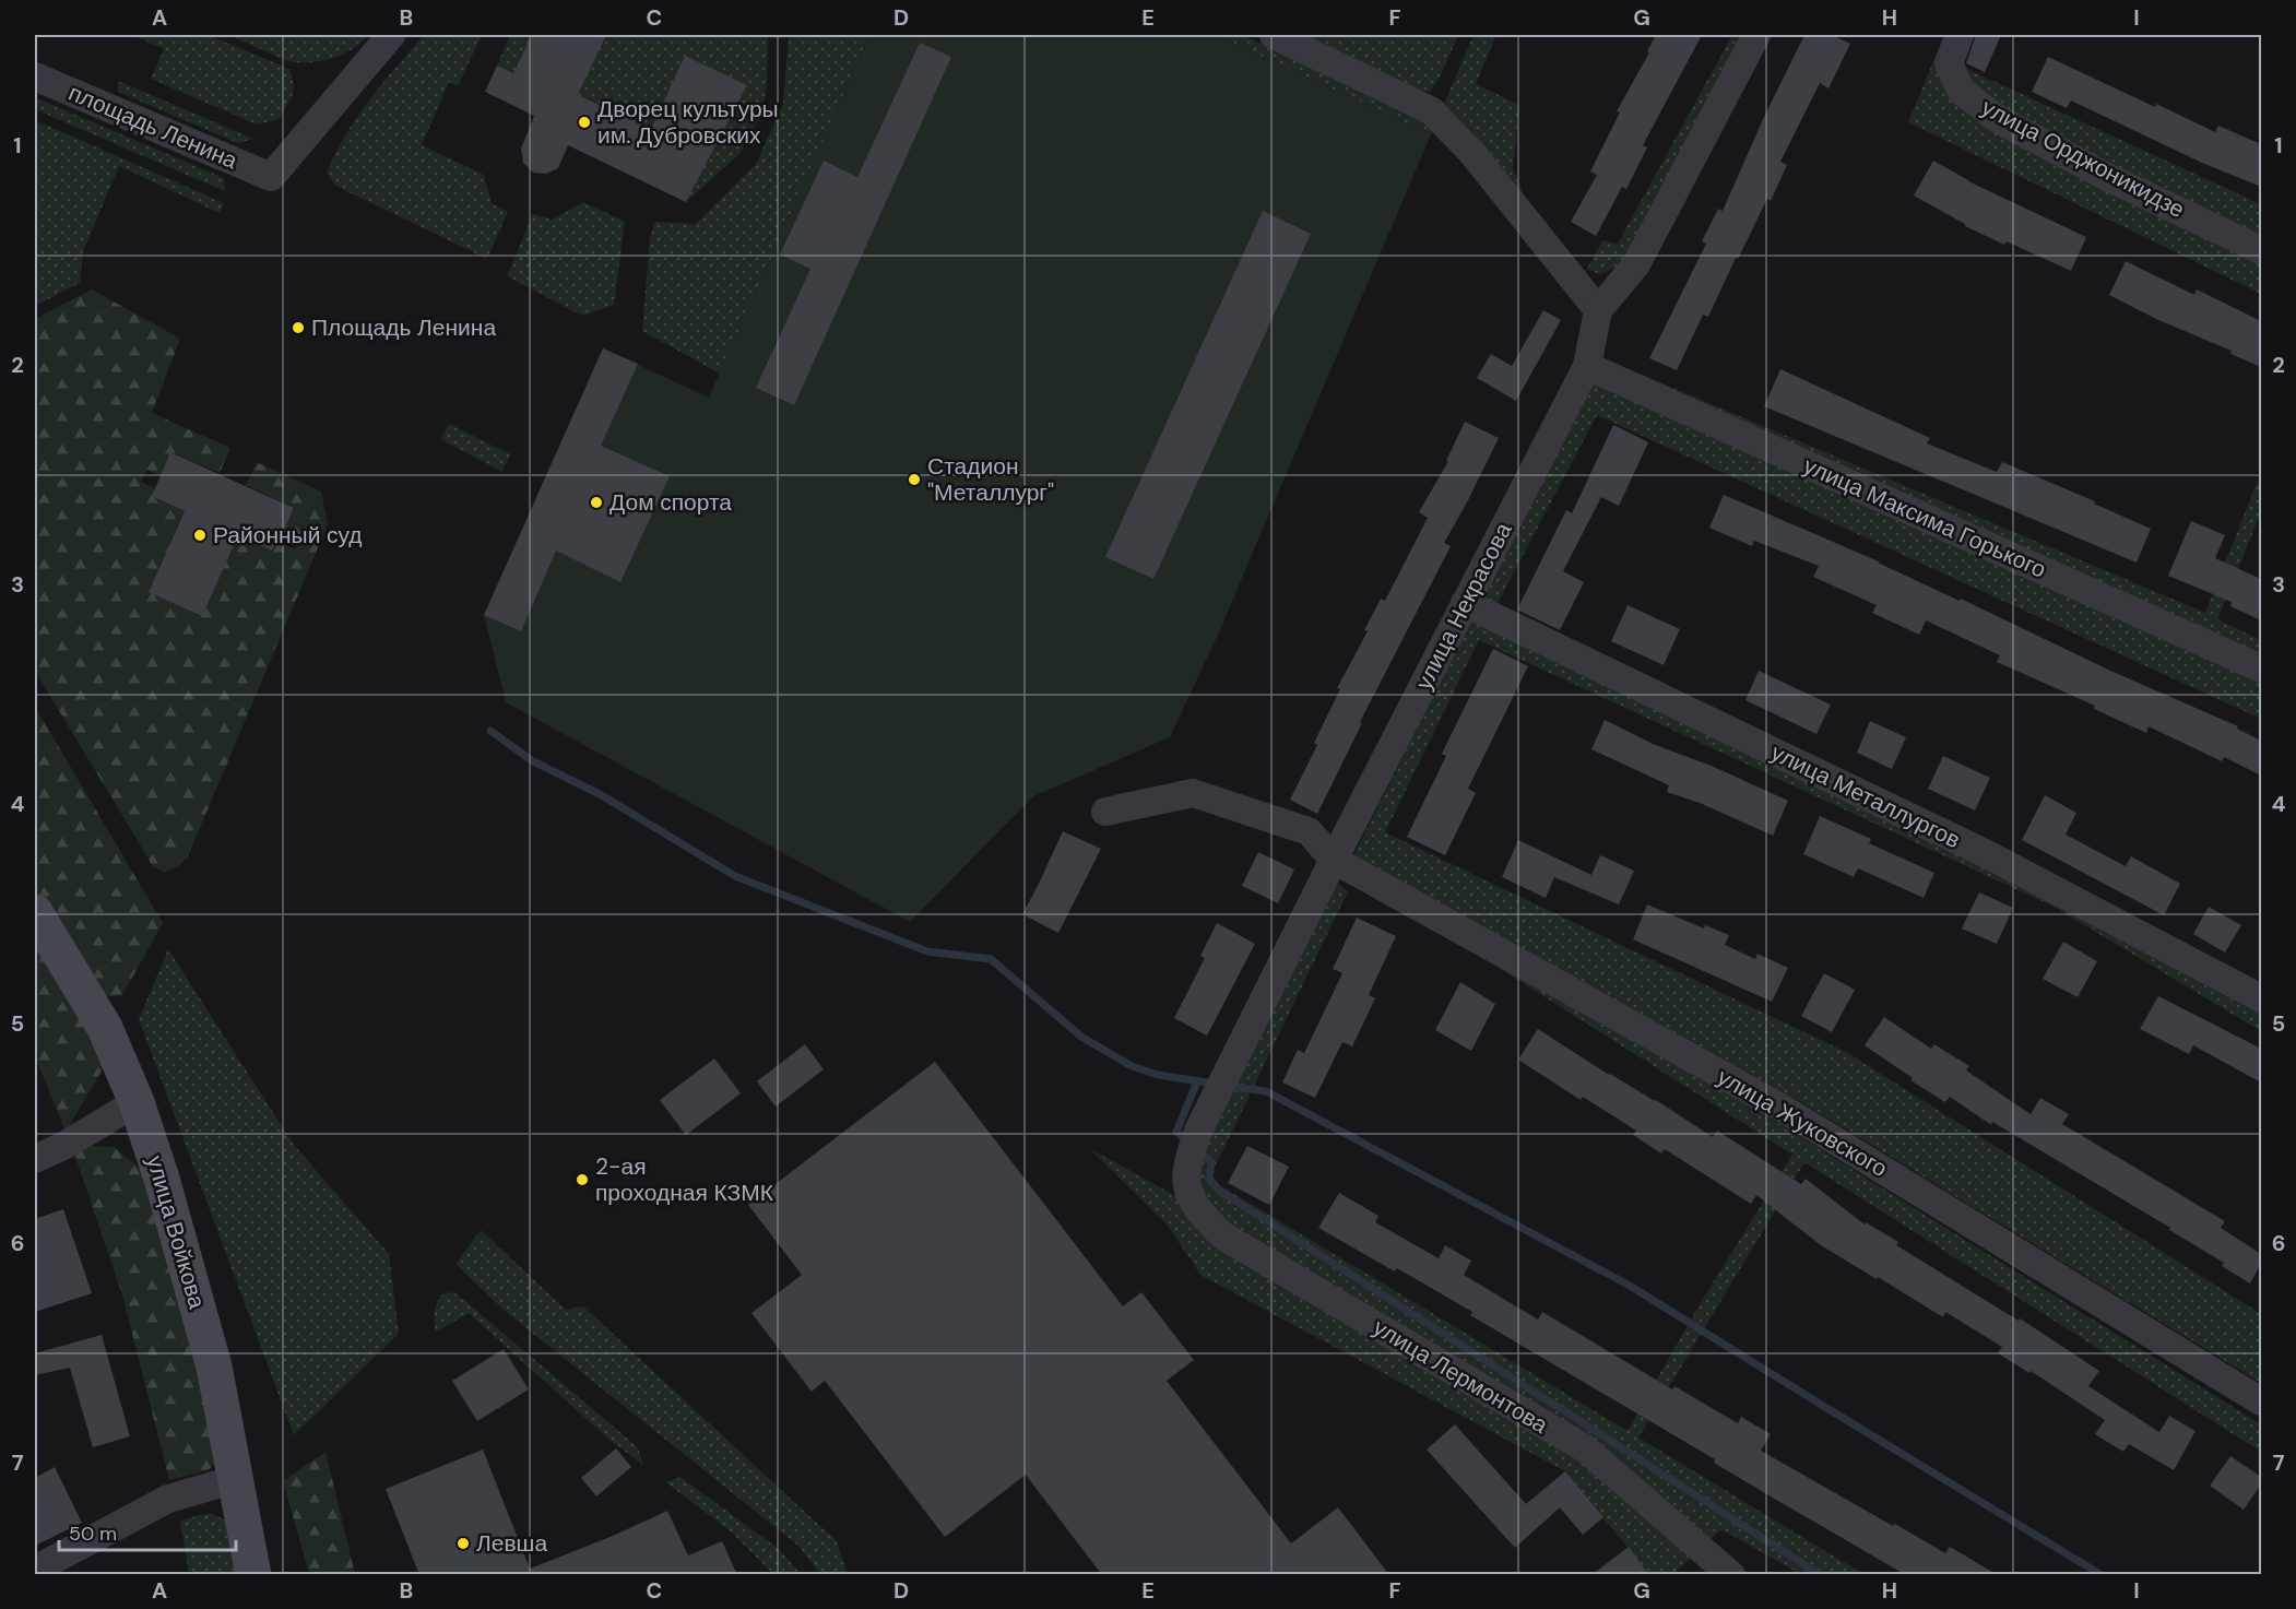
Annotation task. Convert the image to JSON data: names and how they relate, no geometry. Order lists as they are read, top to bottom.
{
  "streets": {
    "street": [
      "площадь Ленина",
      "улица Орджоникидзе",
      "улица Максима Горького",
      "улица Некрасова",
      "улица Металлургов",
      "улица Жуковского",
      "улица Войкова",
      "улица Лермонтова"
    ]
  },
  "crossings": [
    ["улица Максима Горького", "улица Некрасова"],
    ["улица Некрасова", "улица Металлургов"],
    ["улица Некрасова", "улица Жуковского"],
    ["улица Некрасова", "улица Лермонтова"]
  ],
  "places": [
    "Дворец культуры им. Дубровских",
    "Площадь Ленина",
    "Стадион \"Металлург\"",
    "Дом спорта",
    "Районный суд",
    "2-ая проходная КЗМК",
    "Левша"
  ],
  "scale_bar": "50 m",
  "grid": {
    "columns": [
      "A",
      "B",
      "C",
      "D",
      "E",
      "F",
      "G",
      "H",
      "I"
    ],
    "rows": [
      "1",
      "2",
      "3",
      "4",
      "5",
      "6",
      "7"
    ]
  }
}
